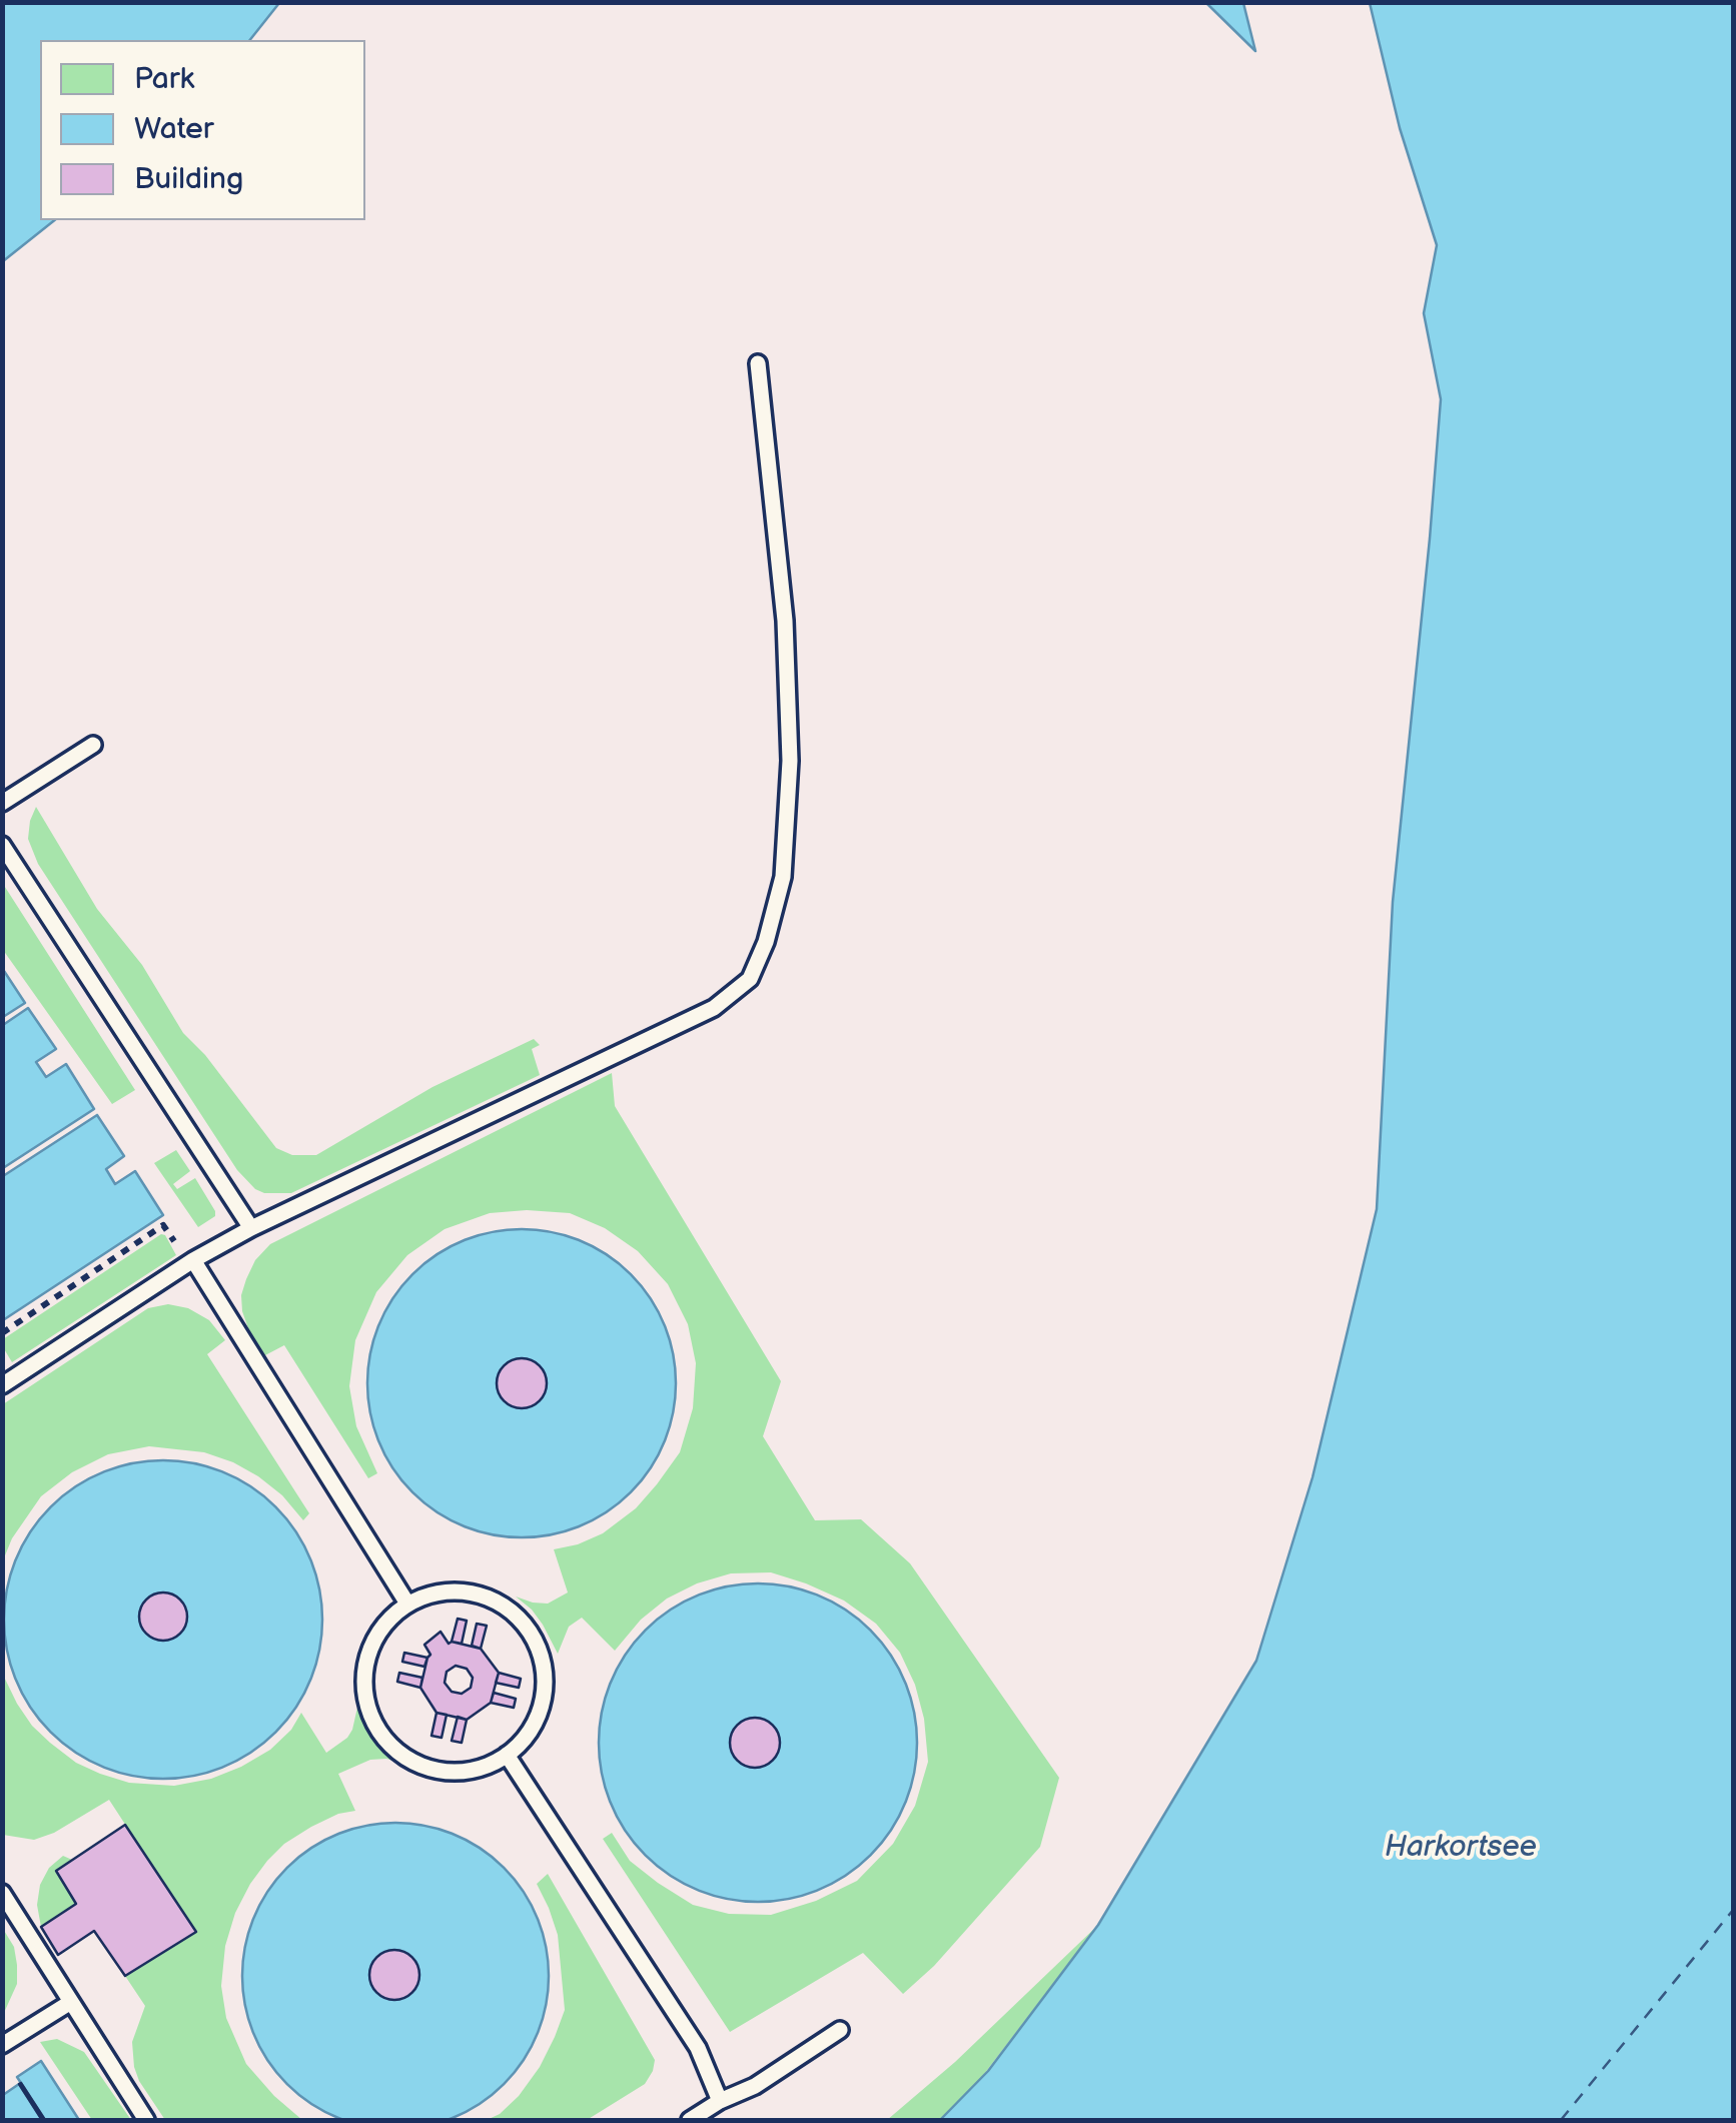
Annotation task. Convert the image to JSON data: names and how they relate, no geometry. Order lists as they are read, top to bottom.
{
  "water": ["Harkortsee"],
  "legend": ["Park", "Water", "Building"]
}
